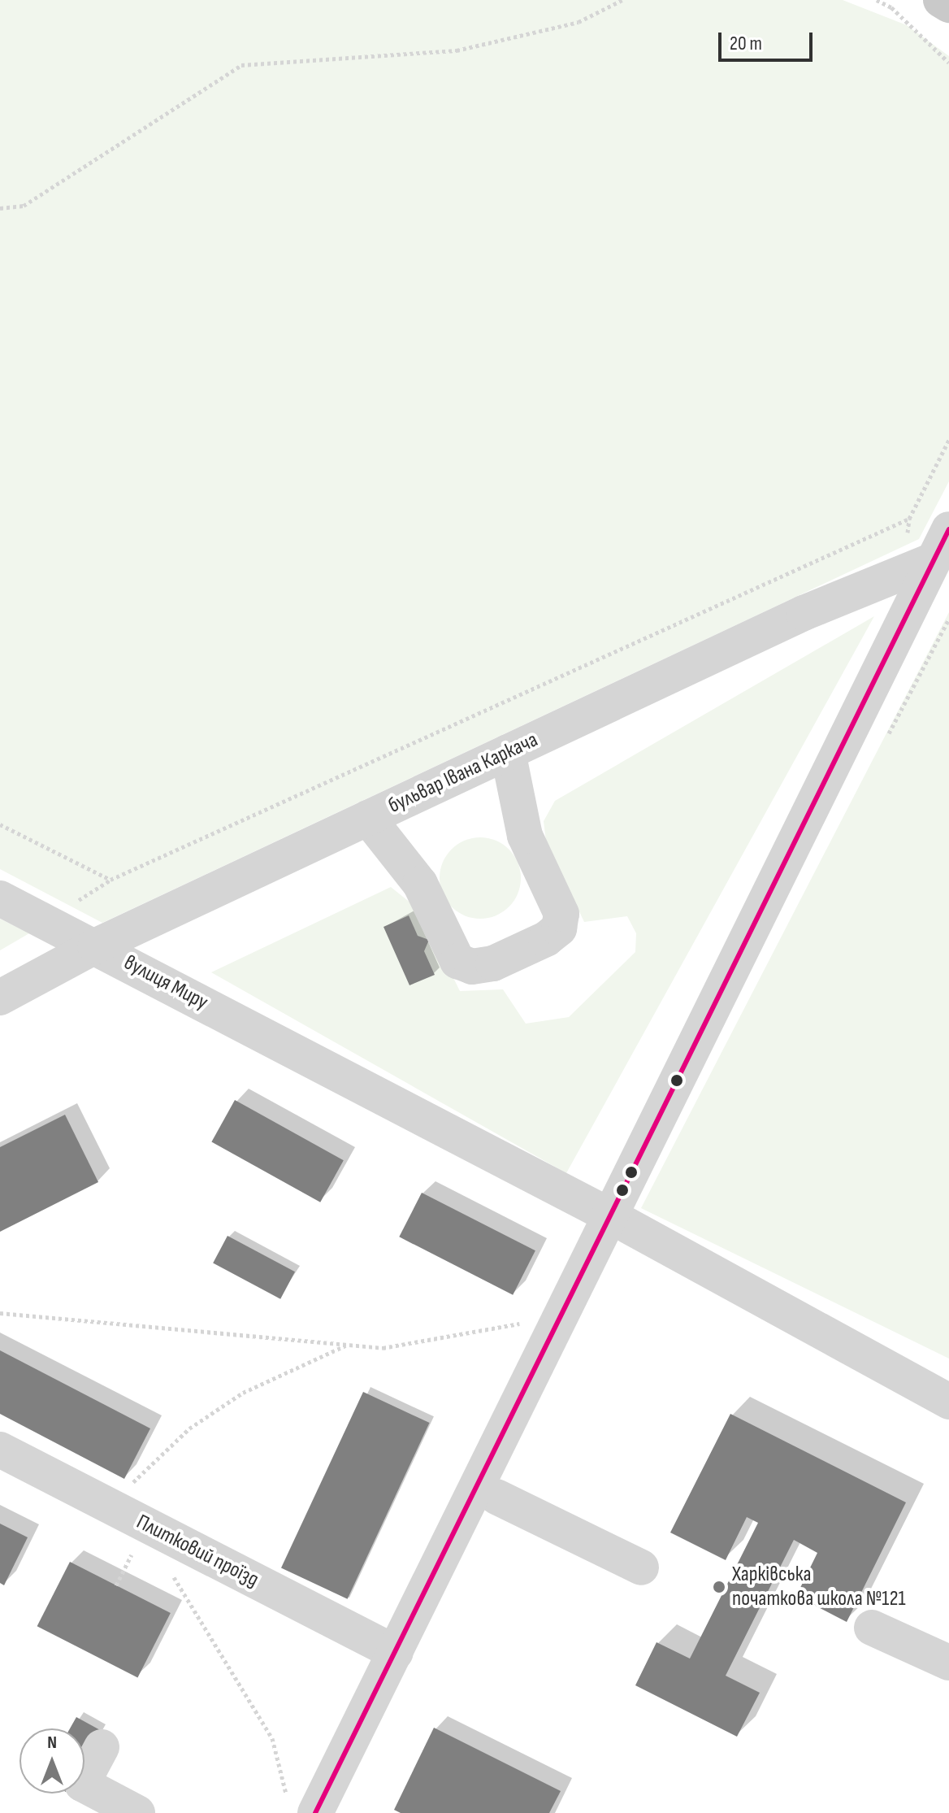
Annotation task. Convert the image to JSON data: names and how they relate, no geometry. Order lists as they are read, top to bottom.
{
  "streets": {
    "street": ["бульвар Івана Каркача", "вулиця Миру", "Плитковий проїзд"]
  },
  "crossings": [
    ["бульвар Івана Каркача", "вулиця Миру"]
  ],
  "places": ["Харківська початкова школа №121"],
  "scale_bar": "20 m",
  "north": "top"
}
